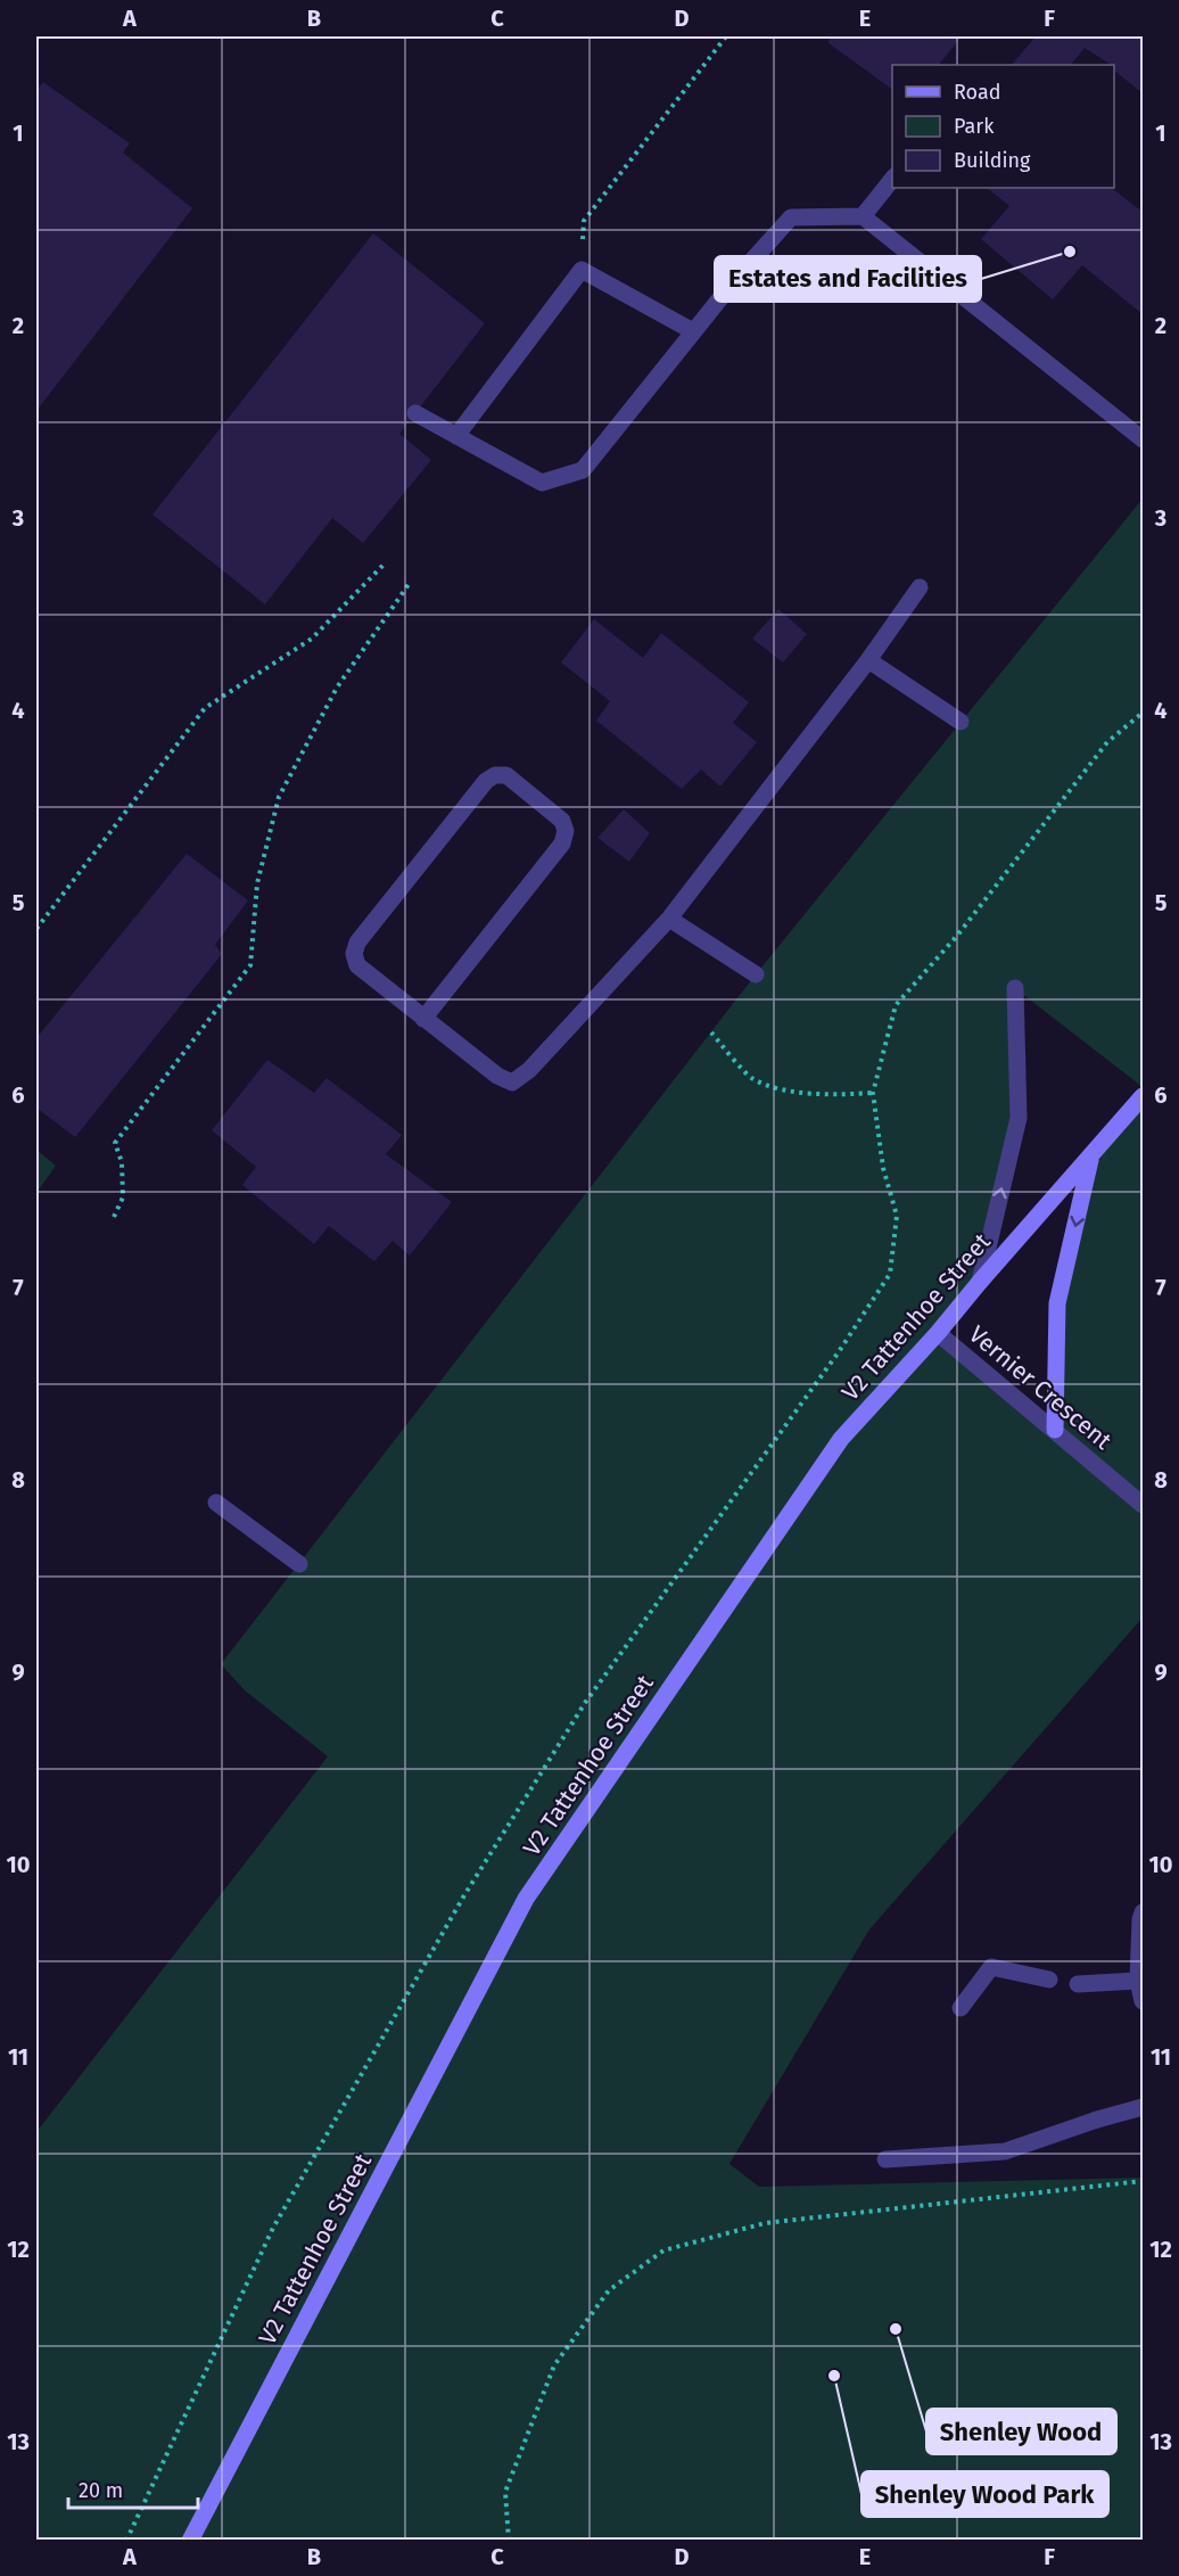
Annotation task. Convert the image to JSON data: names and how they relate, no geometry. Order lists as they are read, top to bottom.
{
  "streets": {
    "street": ["V2 Tattenhoe Street", "Vernier Crescent"]
  },
  "crossings": [
    ["V2 Tattenhoe Street", "Vernier Crescent"]
  ],
  "places": ["Estates and Facilities", "Shenley Wood", "Shenley Wood Park"],
  "legend": ["Road", "Park", "Building"],
  "scale_bar": "20 m",
  "grid": {
    "columns": [
      "A",
      "B",
      "C",
      "D",
      "E",
      "F"
    ],
    "rows": [
      "1",
      "2",
      "3",
      "4",
      "5",
      "6",
      "7",
      "8",
      "9",
      "10",
      "11",
      "12",
      "13"
    ]
  }
}
